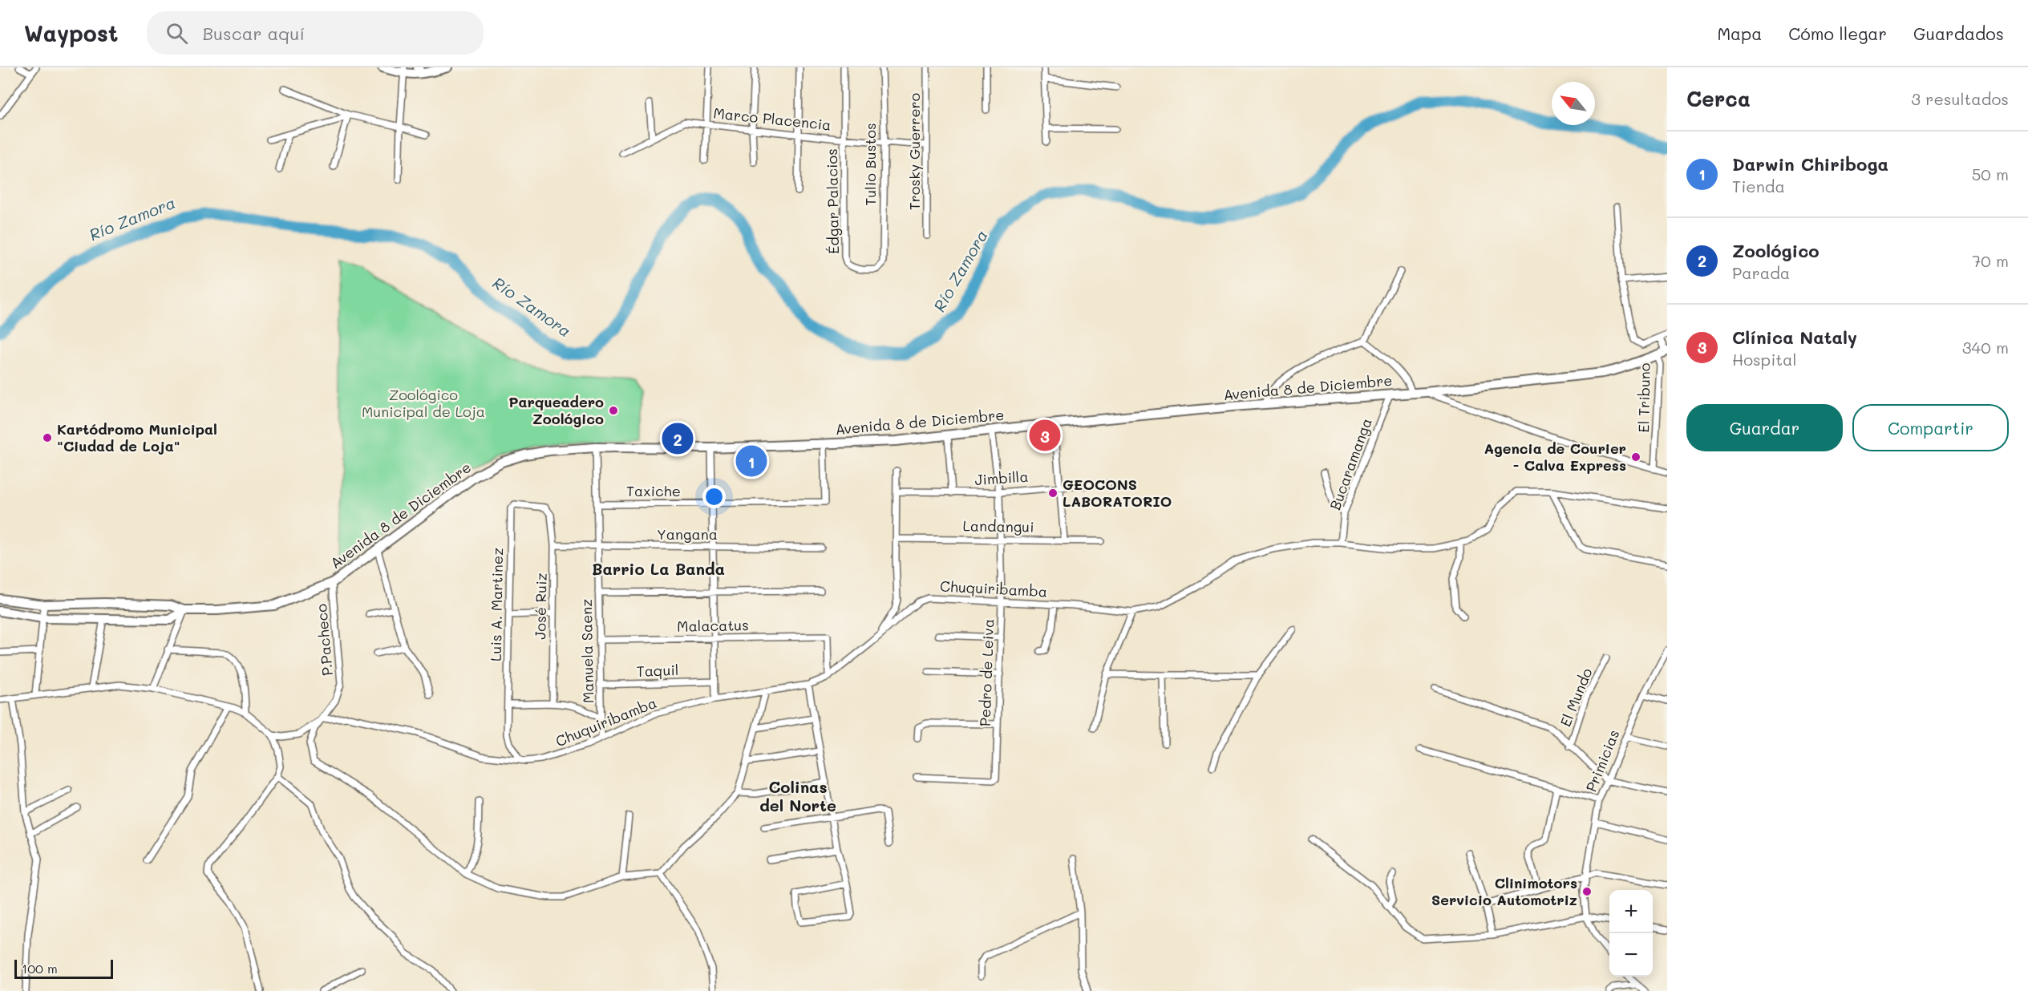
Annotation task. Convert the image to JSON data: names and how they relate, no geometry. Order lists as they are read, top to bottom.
{
  "streets": {
    "main road": ["Avenida 8 de Diciembre"],
    "street": [
      "Marco Placencia",
      "Trosky Guerrero",
      "Tulio Bustos",
      "Édgar Palacios",
      "El Tribuno",
      "Bucaramanga",
      "Jimbilla",
      "Taxiche",
      "Landangui",
      "Yangana",
      "Chuquiribamba",
      "Luis A. Martinez",
      "José Ruiz",
      "Malacatus",
      "P.Pacheco",
      "Manuela Saenz",
      "Taquil",
      "Pedro de Leiva",
      "El Mundo",
      "Primicias"
    ]
  },
  "crossings": [
    ["Marco Placencia", "Trosky Guerrero"],
    ["Marco Placencia", "Tulio Bustos"],
    ["Marco Placencia", "Édgar Palacios"],
    ["Tulio Bustos", "Édgar Palacios"],
    ["Avenida 8 de Diciembre", "El Tribuno"],
    ["Avenida 8 de Diciembre", "Bucaramanga"],
    ["Avenida 8 de Diciembre", "Taxiche"],
    ["Avenida 8 de Diciembre", "P.Pacheco"],
    ["Avenida 8 de Diciembre", "Manuela Saenz"],
    ["Avenida 8 de Diciembre", "Pedro de Leiva"],
    ["Bucaramanga", "Chuquiribamba"],
    ["Jimbilla", "Pedro de Leiva"],
    ["Taxiche", "Manuela Saenz"],
    ["Landangui", "Pedro de Leiva"],
    ["Yangana", "José Ruiz"],
    ["Yangana", "Manuela Saenz"],
    ["Chuquiribamba", "Luis A. Martinez"],
    ["Chuquiribamba", "Malacatus"],
    ["Chuquiribamba", "P.Pacheco"],
    ["Chuquiribamba", "Manuela Saenz"],
    ["Chuquiribamba", "Pedro de Leiva"],
    ["Luis A. Martinez", "José Ruiz"],
    ["Malacatus", "Manuela Saenz"],
    ["Manuela Saenz", "Taquil"]
  ],
  "districts": ["Barrio La Banda", "Colinas del Norte"],
  "water": ["Río Zamora"],
  "parks": ["Zoológico Municipal de Loja"],
  "places": [
    "Parqueadero Zoológico",
    "Kartódromo Municipal \"Ciudad de Loja\"",
    "Agencia de Courier - Calva Express",
    "GEOCONS LABORATORIO",
    "Clinimotors Servicio Automotriz"
  ],
  "scale_bar": "100 m",
  "north": "top left",
  "page": {
    "header": "Waypost",
    "search": "Buscar aquí",
    "nav": ["Mapa", "Cómo llegar", "Guardados"],
    "heading": ["Cerca", "3 resultados"],
    "list": [
      {
        "mark": "1",
        "name": "Darwin Chiriboga",
        "note": "Tienda",
        "value": "50 m"
      },
      {
        "mark": "2",
        "name": "Zoológico",
        "note": "Parada",
        "value": "70 m"
      },
      {
        "mark": "3",
        "name": "Clínica Nataly",
        "note": "Hospital",
        "value": "340 m"
      }
    ],
    "buttons": ["Guardar", "Compartir"],
    "pins": ["3", "2", "1"],
    "map_buttons": ["+", "−"],
    "scale": "100 m"
  }
}
